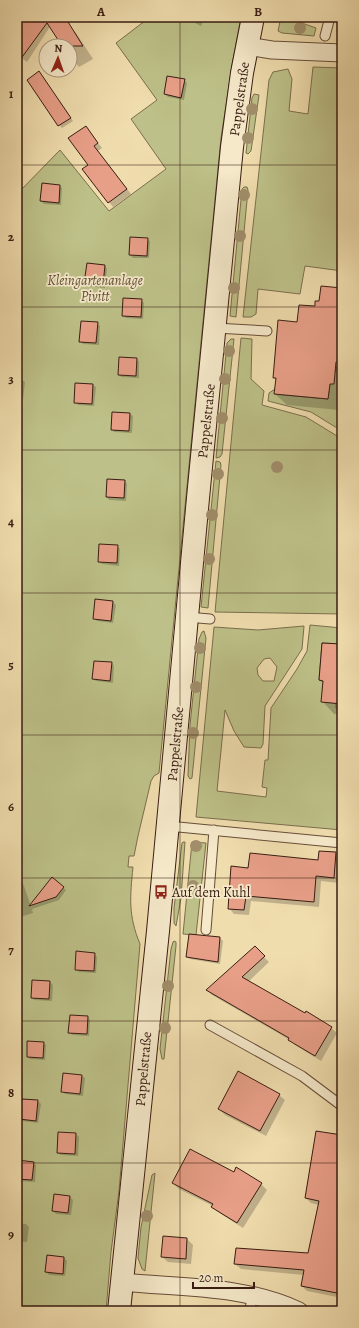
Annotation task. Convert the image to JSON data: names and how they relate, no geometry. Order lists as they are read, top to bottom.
{
  "streets": {
    "street": ["Pappelstraße"]
  },
  "parks": ["Kleingartenanlage Pivitt"],
  "places": {
    "bus stop": ["Auf dem Kuhl"]
  },
  "scale_bar": "20 m",
  "north": "top",
  "grid": {
    "columns": ["A", "B"],
    "rows": [
      "1",
      "2",
      "3",
      "4",
      "5",
      "6",
      "7",
      "8",
      "9"
    ]
  }
}
